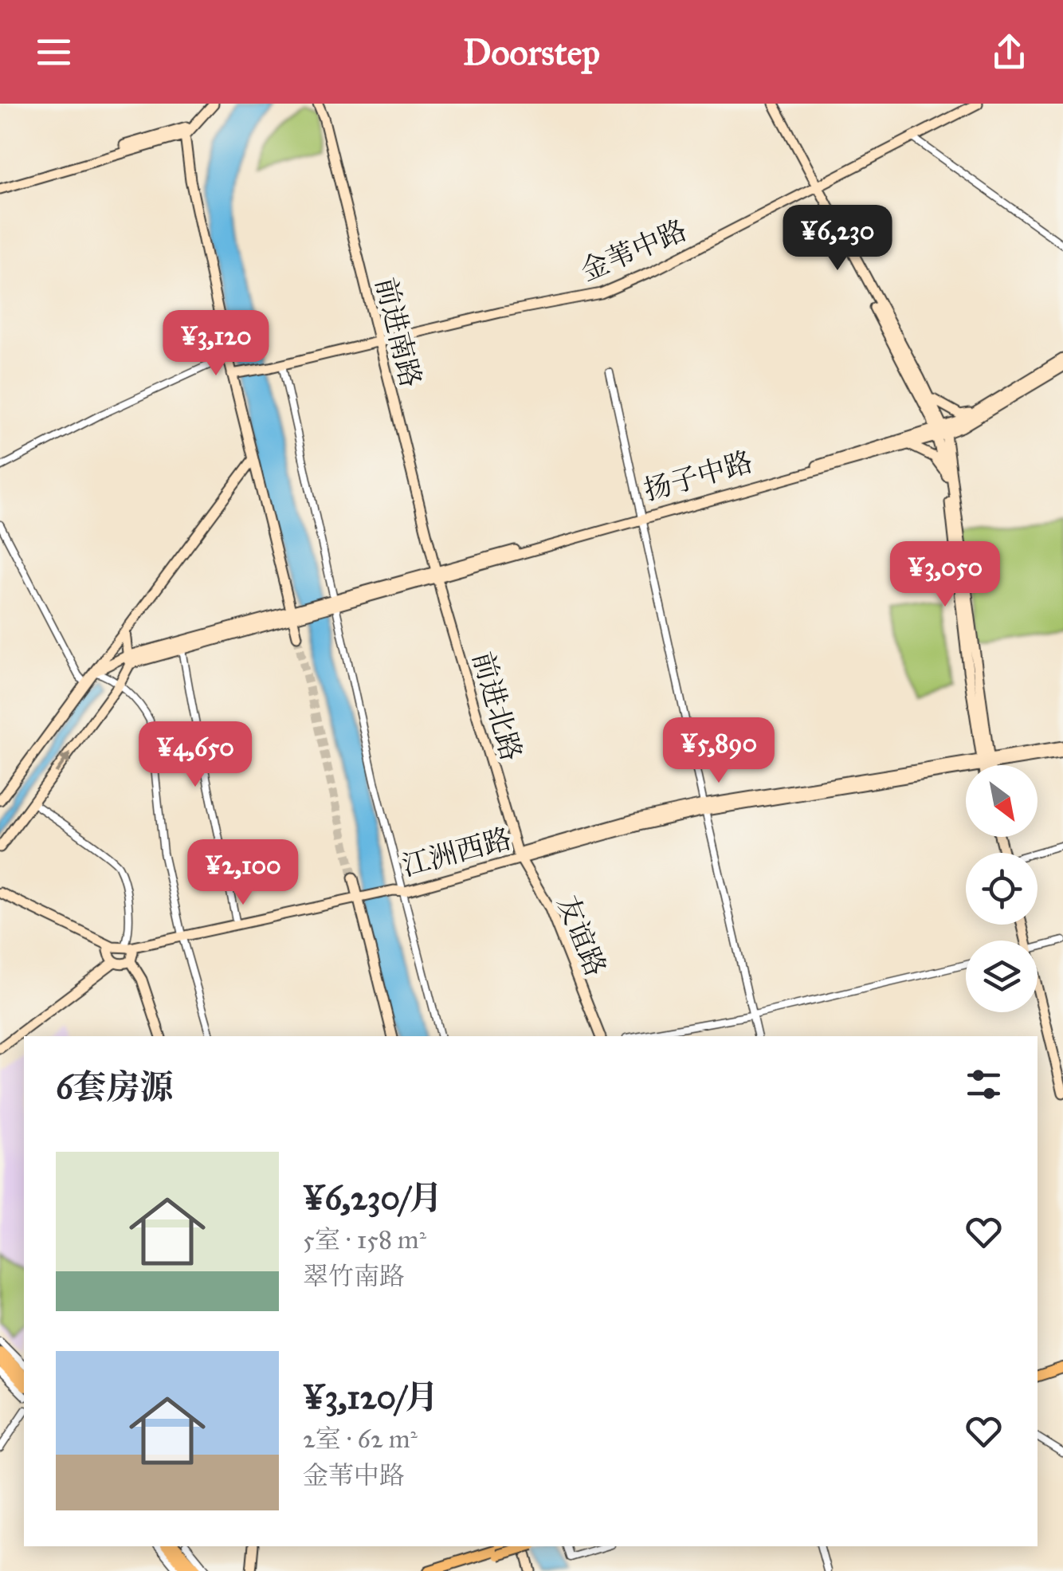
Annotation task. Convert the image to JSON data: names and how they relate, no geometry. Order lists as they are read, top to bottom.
{
  "streets": {
    "main road": [
      "金苇中路",
      "前进南路",
      "扬子中路",
      "前进北路",
      "江洲西路",
      "友谊路"
    ]
  },
  "crossings": [
    ["金苇中路", "前进南路"],
    ["前进南路", "扬子中路"],
    ["前进南路", "前进北路"],
    ["扬子中路", "前进北路"],
    ["前进北路", "江洲西路"],
    ["前进北路", "友谊路"],
    ["江洲西路", "友谊路"]
  ],
  "north": "bottom right",
  "page": {
    "header": "Doorstep",
    "price": [
      "¥6,230",
      "¥3,120",
      "¥3,050",
      "¥5,890",
      "¥4,650",
      "¥2,100"
    ],
    "heading": "6套房源",
    "list": [
      {
        "name": "¥6,230/月",
        "note": "5室 · 158 m² · 翠竹南路"
      },
      {
        "name": "¥3,120/月",
        "note": "2室 · 62 m² · 金苇中路"
      }
    ]
  }
}
